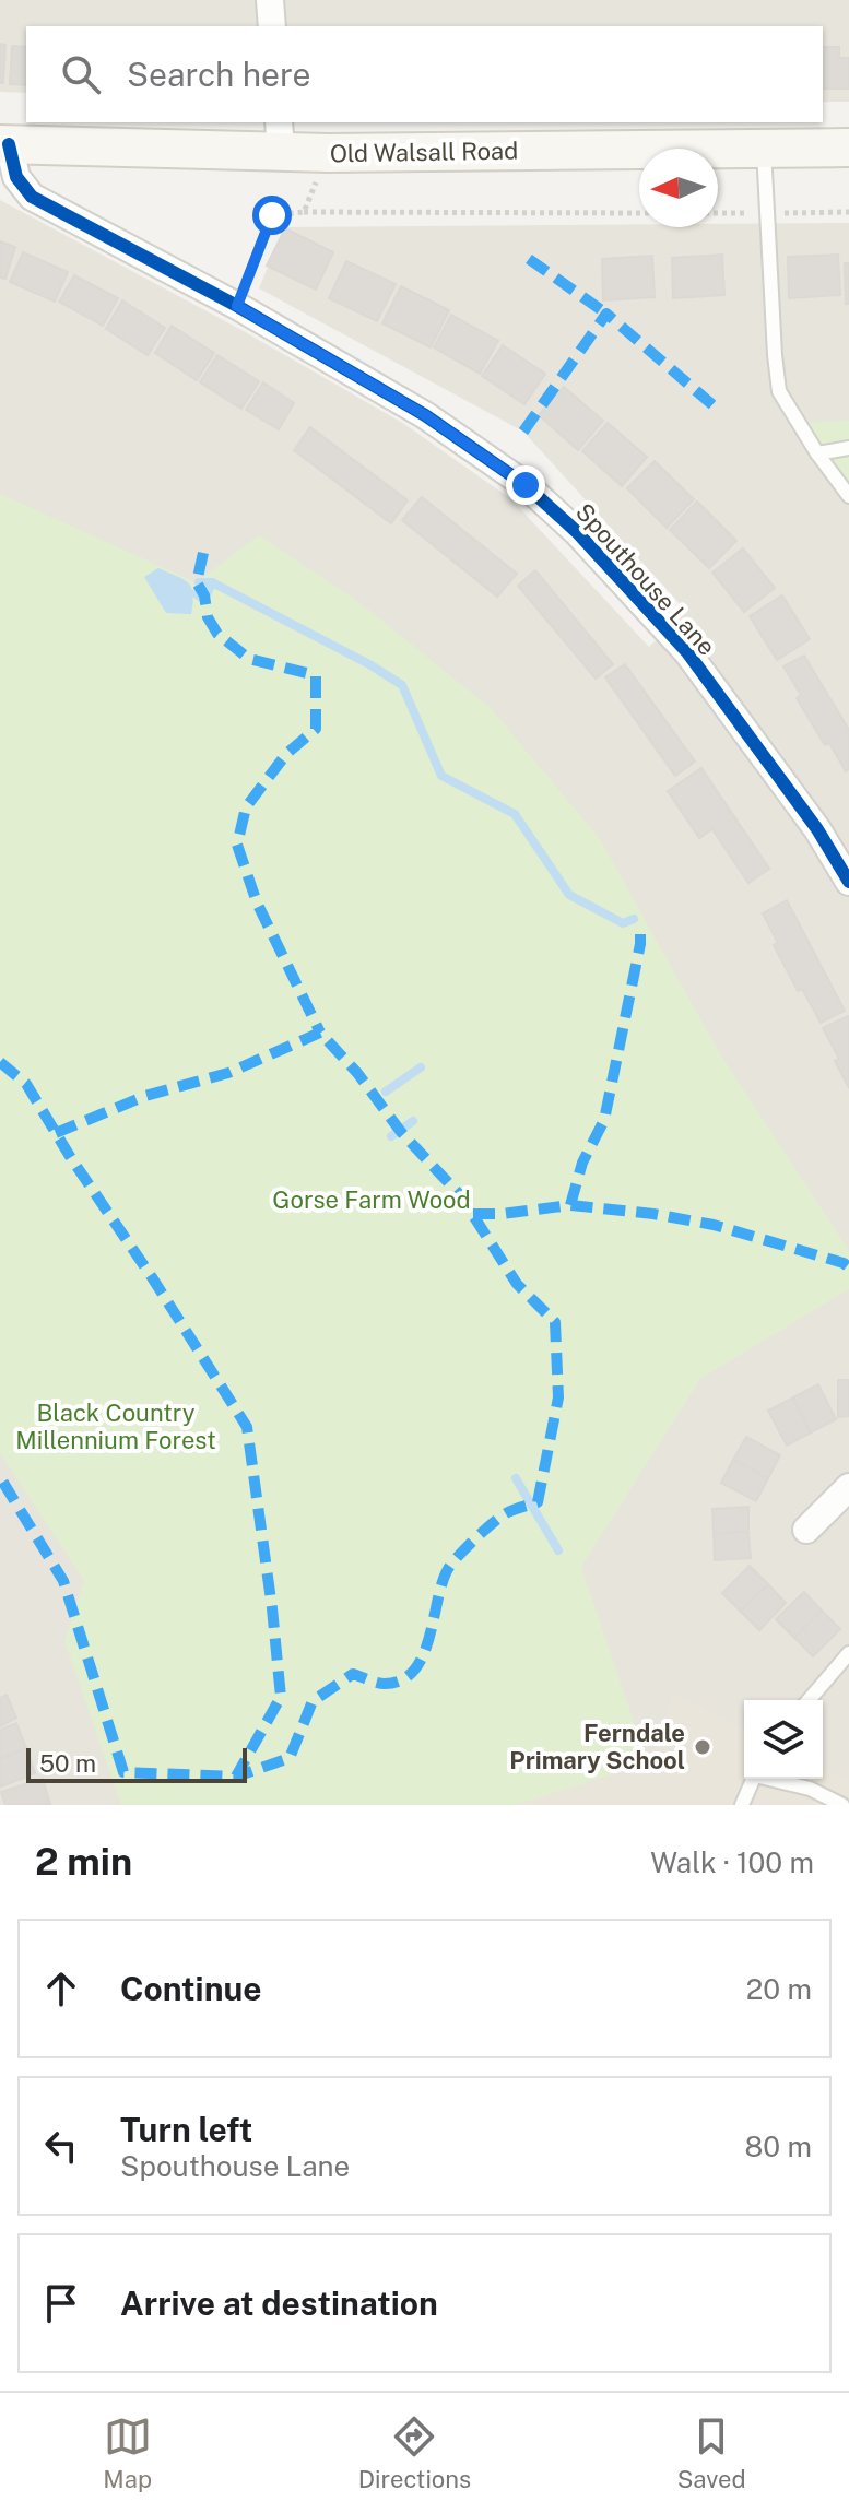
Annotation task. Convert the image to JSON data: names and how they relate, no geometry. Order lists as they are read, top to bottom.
{
  "streets": {
    "main road": ["Old Walsall Road"],
    "street": ["Spouthouse Lane"]
  },
  "crossings": [
    ["Old Walsall Road", "Spouthouse Lane"]
  ],
  "parks": ["Gorse Farm Wood", "Black Country Millennium Forest"],
  "places": ["Ferndale Primary School"],
  "scale_bar": "50 m",
  "north": "left",
  "page": {
    "search": "Search here",
    "scale": "50 m",
    "heading": ["2 min", "Walk · 100 m"],
    "list": [
      ["Continue", "20 m"],
      ["Turn left", "Spouthouse Lane", "80 m"],
      "Arrive at destination"
    ],
    "nav": ["Map", "Directions", "Saved"]
  }
}
